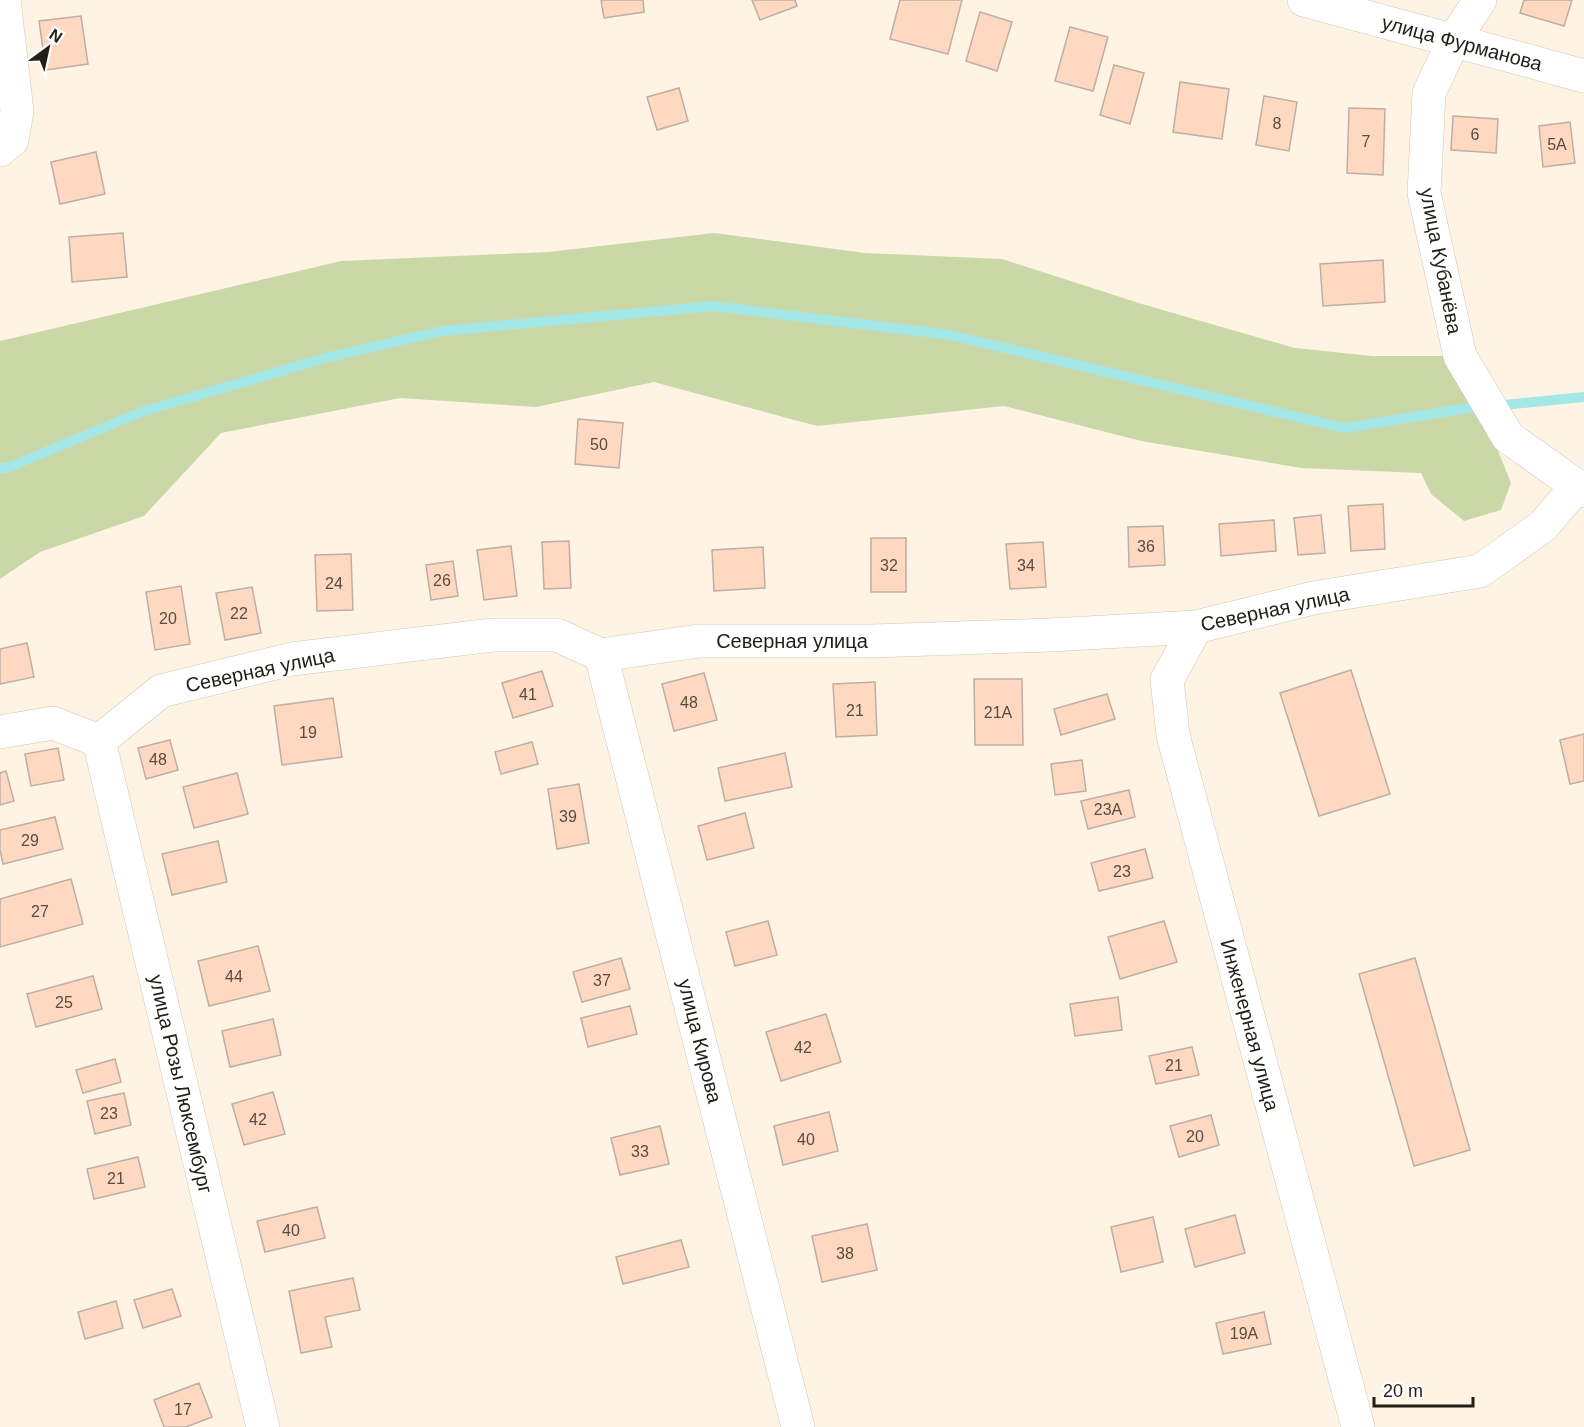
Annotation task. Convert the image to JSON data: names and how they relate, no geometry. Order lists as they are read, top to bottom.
{
  "streets": {
    "street": [
      "улица Фурманова",
      "улица Кубанёва",
      "Северная улица",
      "Инженерная улица",
      "улица Кирова",
      "улица Розы Люксембург"
    ]
  },
  "crossings": [
    ["улица Фурманова", "улица Кубанёва"],
    ["улица Кубанёва", "Северная улица"],
    ["Северная улица", "Инженерная улица"],
    ["Северная улица", "улица Кирова"],
    ["Северная улица", "улица Розы Люксембург"]
  ],
  "house_numbers": [
    "8",
    "6",
    "7",
    "5А",
    "50",
    "36",
    "32",
    "34",
    "26",
    "24",
    "22",
    "20",
    "41",
    "48",
    "21",
    "21А",
    "19",
    "48",
    "23А",
    "39",
    "29",
    "23",
    "27",
    "44",
    "37",
    "25",
    "42",
    "21",
    "23",
    "42",
    "20",
    "40",
    "33",
    "21",
    "40",
    "38",
    "19А",
    "17"
  ],
  "scale_bar": "20 m",
  "north": "top right"
}
